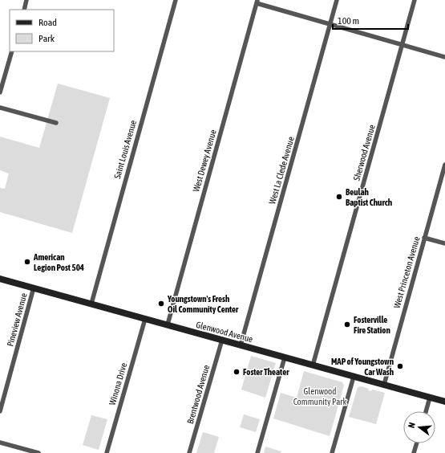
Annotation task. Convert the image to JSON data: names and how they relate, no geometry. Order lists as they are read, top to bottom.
{
  "streets": {
    "main road": ["Glenwood Avenue"],
    "street": [
      "Saint Louis Avenue",
      "Sherwood Avenue",
      "West Dewey Avenue",
      "West La Clede Avenue",
      "West Princeton Avenue",
      "Pineview Avenue",
      "Winona Drive",
      "Brentwood Avenue"
    ]
  },
  "crossings": [
    ["Saint Louis Avenue", "Glenwood Avenue"],
    ["Sherwood Avenue", "Glenwood Avenue"],
    ["West Dewey Avenue", "Glenwood Avenue"],
    ["West La Clede Avenue", "Glenwood Avenue"],
    ["West Princeton Avenue", "Glenwood Avenue"],
    ["Pineview Avenue", "Glenwood Avenue"],
    ["Glenwood Avenue", "Winona Drive"],
    ["Glenwood Avenue", "Brentwood Avenue"]
  ],
  "parks": ["Glenwood Community Park"],
  "places": [
    "Beulah Baptist Church",
    "American Legion Post 504",
    "Youngstown's Fresh Oil Community Center",
    "Fosterville Fire Station",
    "MAP of Youngstown Car Wash",
    "Foster Theater"
  ],
  "legend": ["Road", "Park"],
  "scale_bar": "100 m",
  "north": "left"
}
